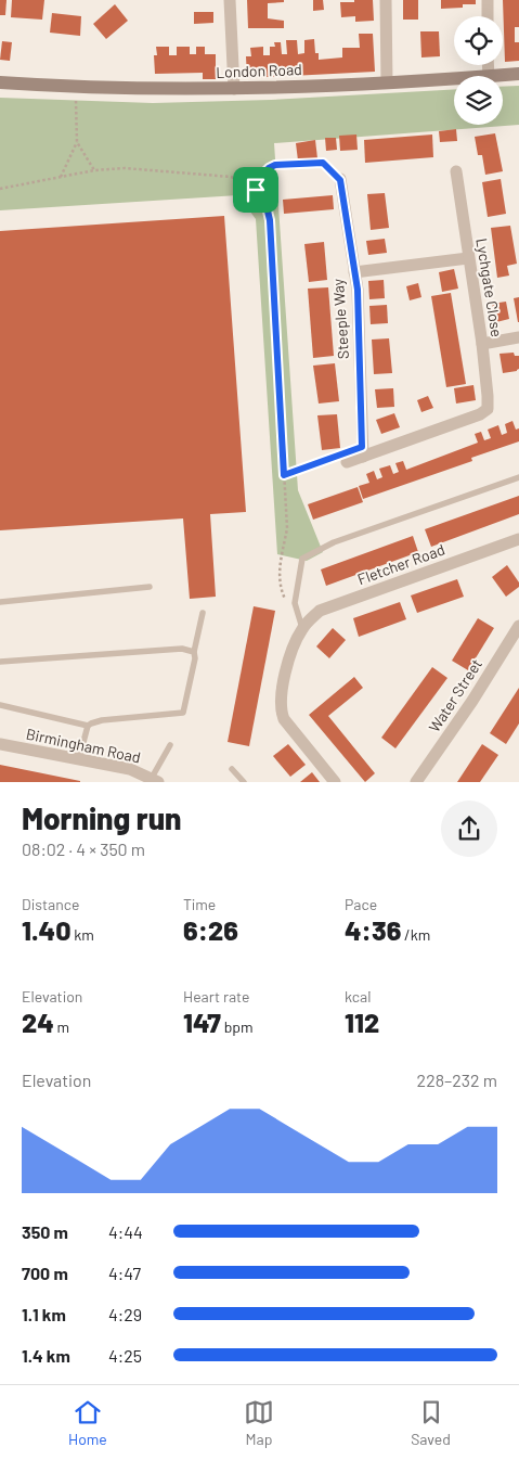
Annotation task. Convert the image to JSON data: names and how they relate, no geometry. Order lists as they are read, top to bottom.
{
  "streets": {
    "main road": ["London Road"],
    "street": [
      "Lychgate Close",
      "Steeple Way",
      "Fletcher Road",
      "Water Street",
      "Birmingham Road"
    ]
  },
  "crossings": [
    ["Lychgate Close", "Steeple Way"]
  ],
  "page": {
    "heading": ["Morning run", "08:02 · 4 × 350 m"],
    "stats": [
      ["Distance", "1.40 km"],
      ["Time", "6:26"],
      ["Pace", "4:36 /km"],
      ["Elevation", "24 m"],
      ["Heart rate", "147 bpm"],
      ["kcal", "112"]
    ],
    "chart": ["Elevation", "228–232 m"],
    "list": [
      {
        "name": "350 m",
        "note": "4:44"
      },
      {
        "name": "700 m",
        "note": "4:47"
      },
      {
        "name": "1.1 km",
        "note": "4:29"
      },
      {
        "name": "1.4 km",
        "note": "4:25"
      }
    ],
    "tabs": ["Home", "Map", "Saved"]
  }
}
